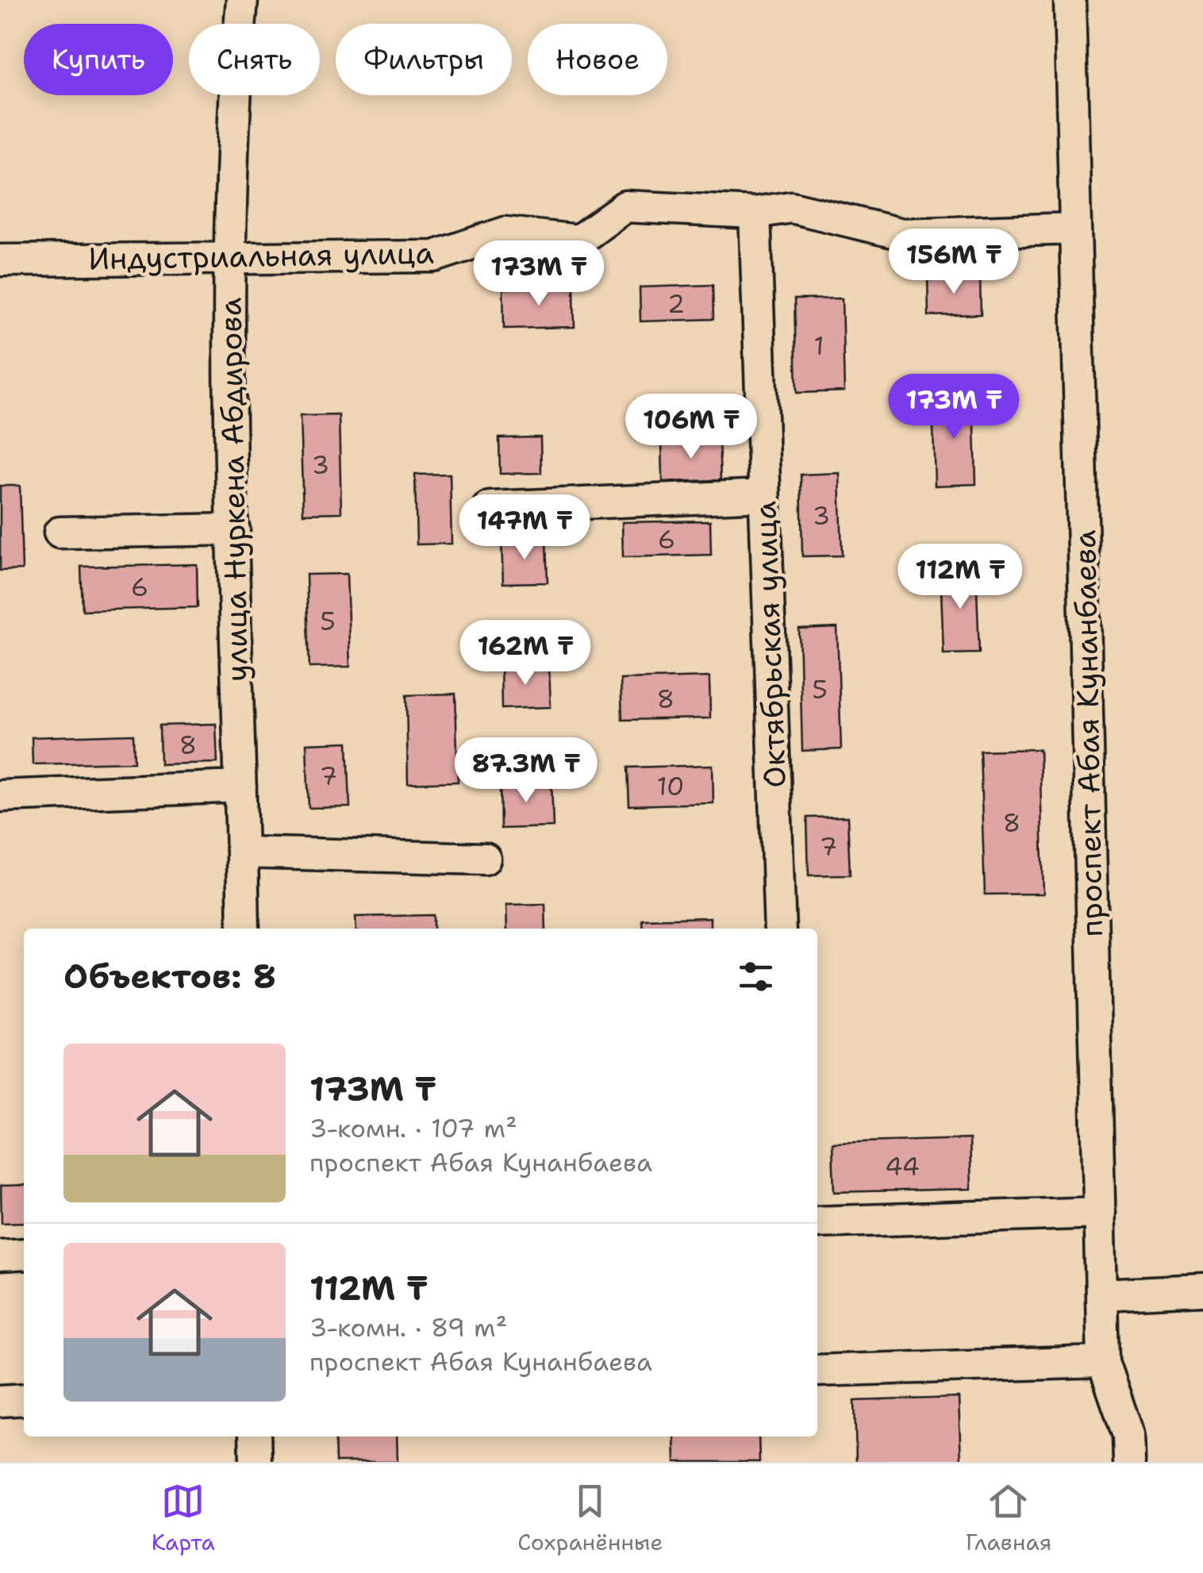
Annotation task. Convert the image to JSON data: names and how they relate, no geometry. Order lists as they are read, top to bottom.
{
  "streets": {
    "street": [
      "Индустриальная улица",
      "улица Нуркена Абдирова",
      "Октябрьская улица",
      "проспект Абая Кунанбаева"
    ]
  },
  "crossings": [
    ["Индустриальная улица", "улица Нуркена Абдирова"],
    ["Индустриальная улица", "Октябрьская улица"],
    ["Индустриальная улица", "проспект Абая Кунанбаева"]
  ],
  "house_numbers": [
    "2",
    "1",
    "3",
    "3",
    "6",
    "6",
    "5",
    "5",
    "8",
    "8",
    "7",
    "10",
    "8",
    "7",
    "44"
  ],
  "page": {
    "chip": [
      "Купить",
      "Снять",
      "Фильтры",
      "Новое"
    ],
    "price": [
      "156M ₸",
      "173M ₸",
      "173M ₸",
      "106M ₸",
      "147M ₸",
      "112M ₸",
      "162M ₸",
      "87.3M ₸"
    ],
    "heading": "Объектов: 8",
    "list": [
      {
        "name": "173M ₸",
        "note": "3-комн. · 107 m² · проспект Абая Кунанбаева"
      },
      {
        "name": "112M ₸",
        "note": "3-комн. · 89 m² · проспект Абая Кунанбаева"
      }
    ],
    "tabs": ["Карта", "Сохранённые", "Главная"]
  }
}
